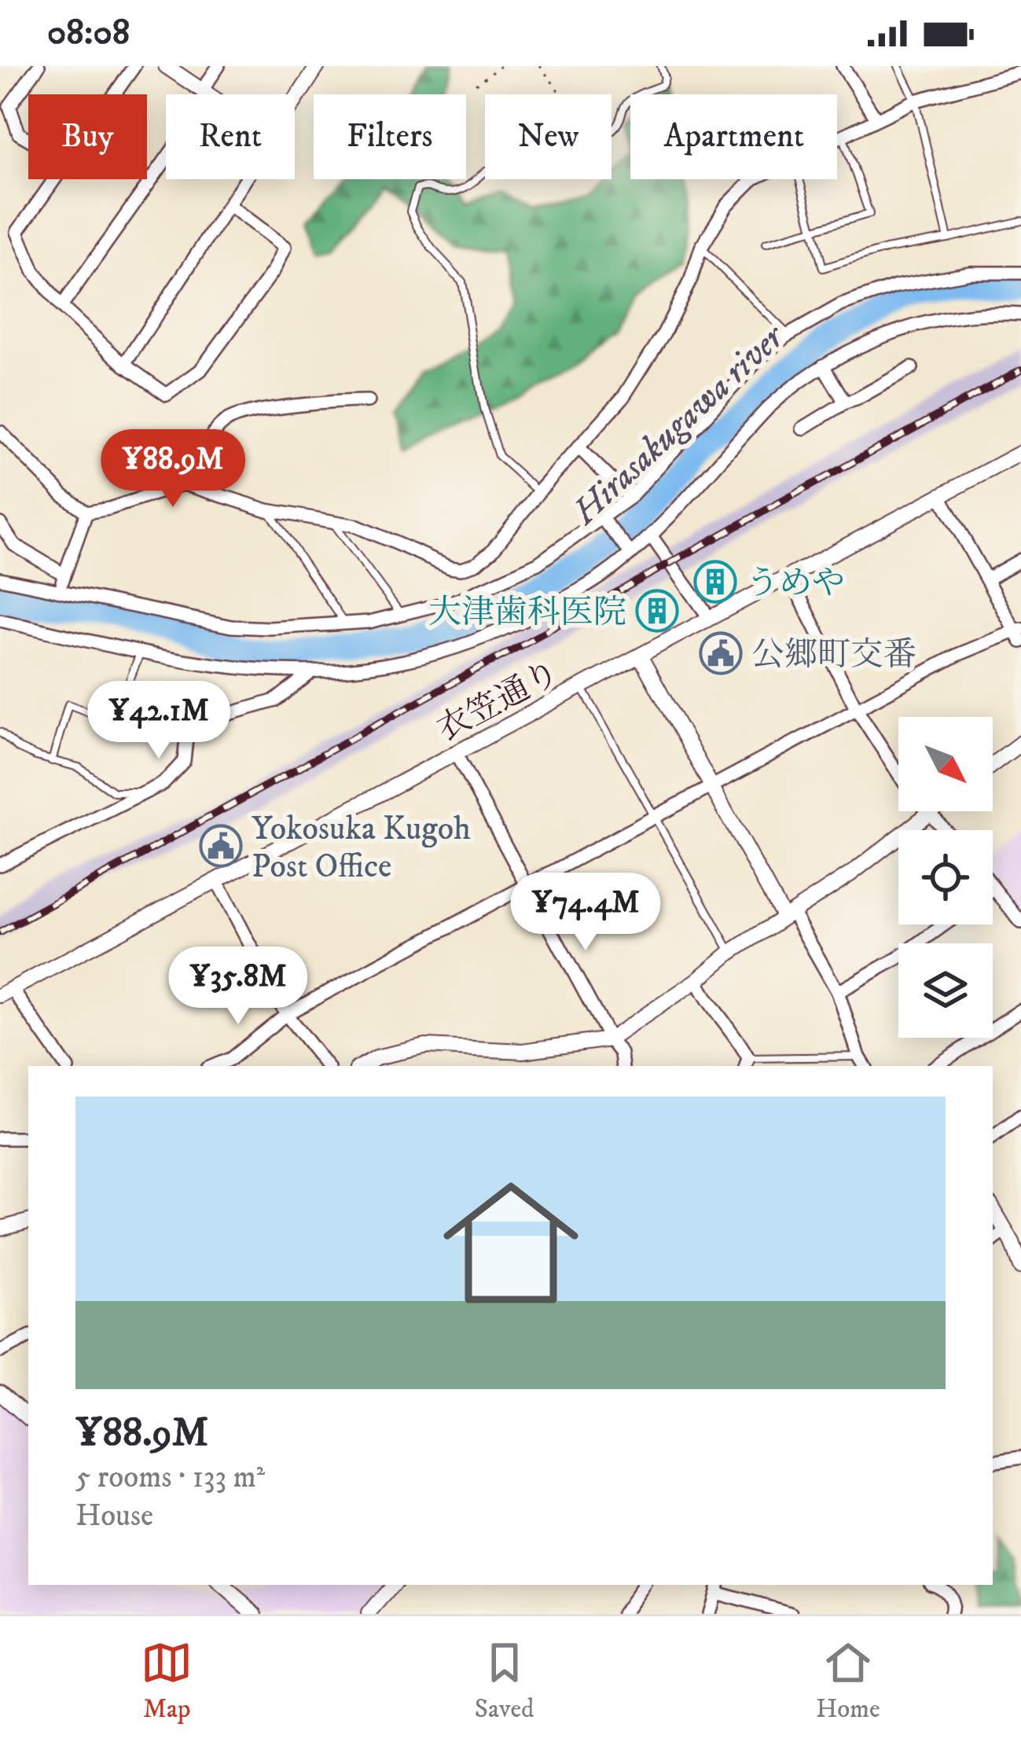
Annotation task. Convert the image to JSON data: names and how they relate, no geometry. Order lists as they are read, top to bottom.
{
  "streets": {
    "street": ["衣笠通り"]
  },
  "water": ["Hirasakugawa river"],
  "places": {
    "building": ["うめや", "大津歯科医院"],
    "public building": ["公郷町交番", "Yokosuka Kugoh Post Office"]
  },
  "north": "bottom right",
  "page": {
    "status": "08:08",
    "chip": [
      "Buy",
      "Rent",
      "Filters",
      "New",
      "Apartment"
    ],
    "price": [
      "¥88.9M",
      "¥42.1M",
      "¥74.4M",
      "¥35.8M"
    ],
    "list": [
      {
        "name": "¥88.9M",
        "note": "5 rooms · 133 m² · House"
      }
    ],
    "tabs": ["Map", "Saved", "Home"]
  }
}
